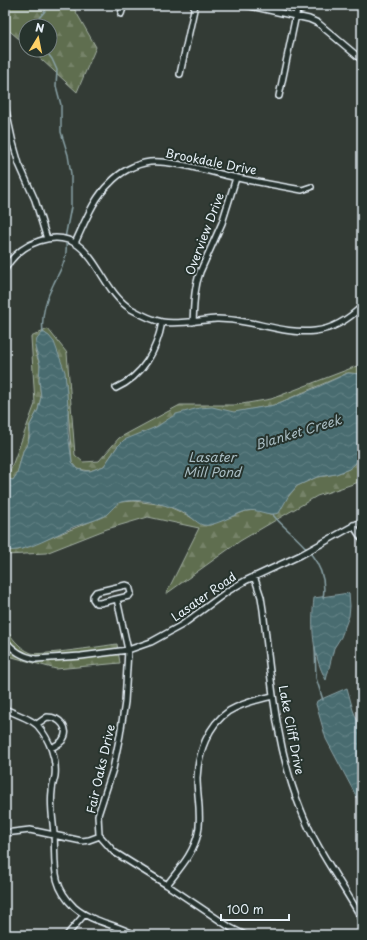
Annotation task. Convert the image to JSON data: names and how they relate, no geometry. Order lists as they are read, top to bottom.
{
  "streets": {
    "street": [
      "Brookdale Drive",
      "Overview Drive",
      "Lasater Road",
      "Lake Cliff Drive",
      "Fair Oaks Drive"
    ]
  },
  "crossings": [
    ["Brookdale Drive", "Overview Drive"],
    ["Lasater Road", "Lake Cliff Drive"],
    ["Lasater Road", "Fair Oaks Drive"]
  ],
  "water": ["Blanket Creek", "Lasater Mill Pond"],
  "scale_bar": "100 m",
  "north": "top"
}
